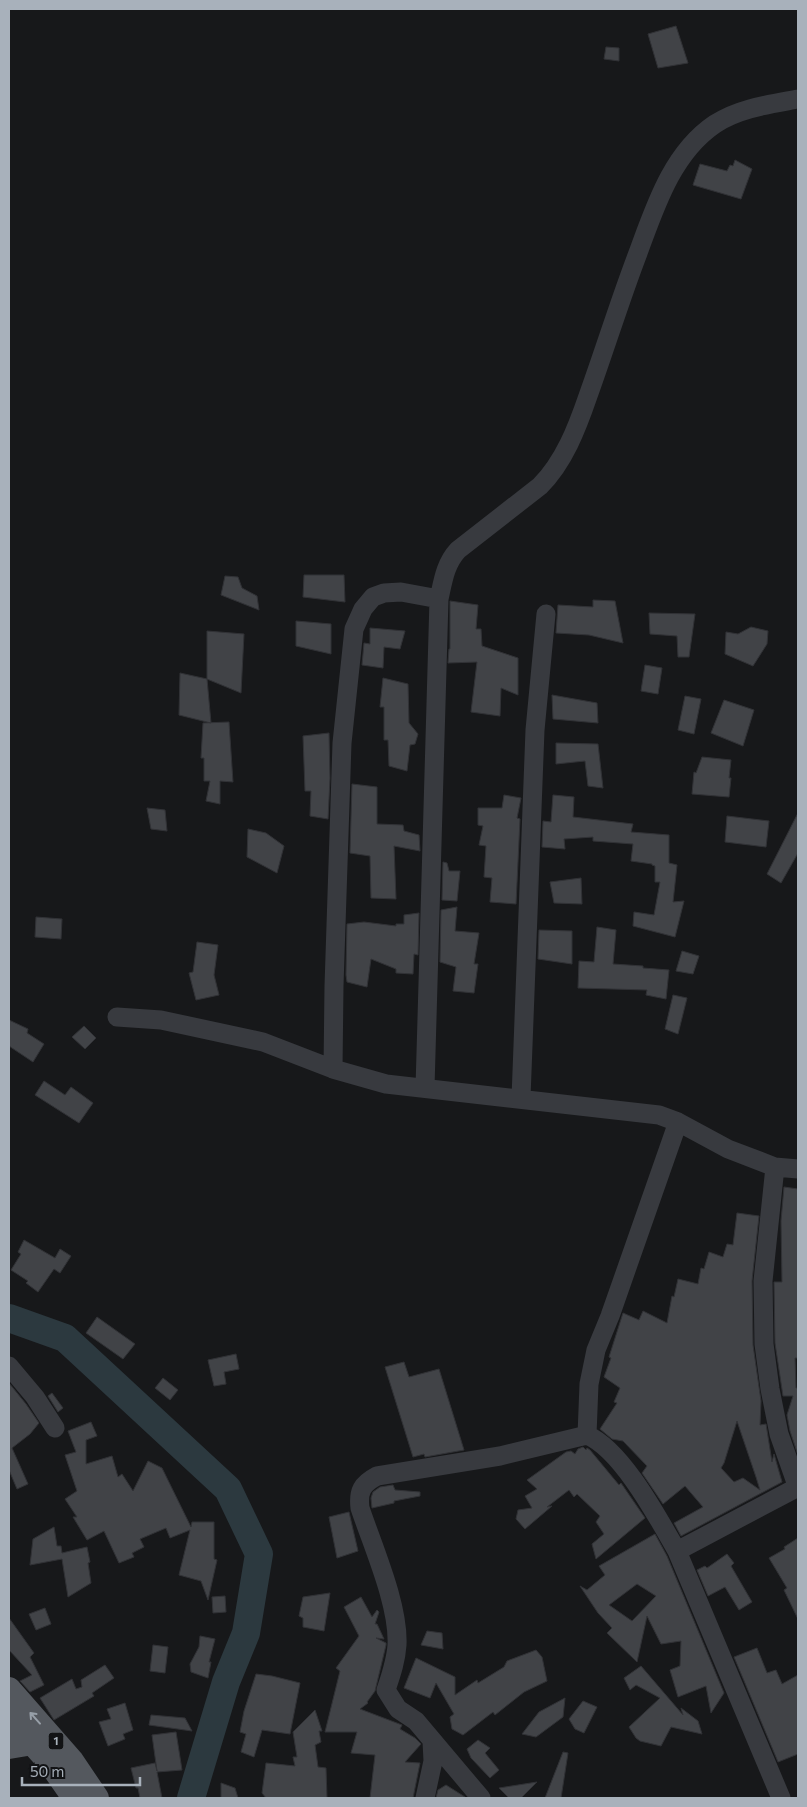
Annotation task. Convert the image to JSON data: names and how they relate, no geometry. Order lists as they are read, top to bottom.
{
  "streets": {
    "main road": ["1"]
  },
  "scale_bar": "50 m"
}
